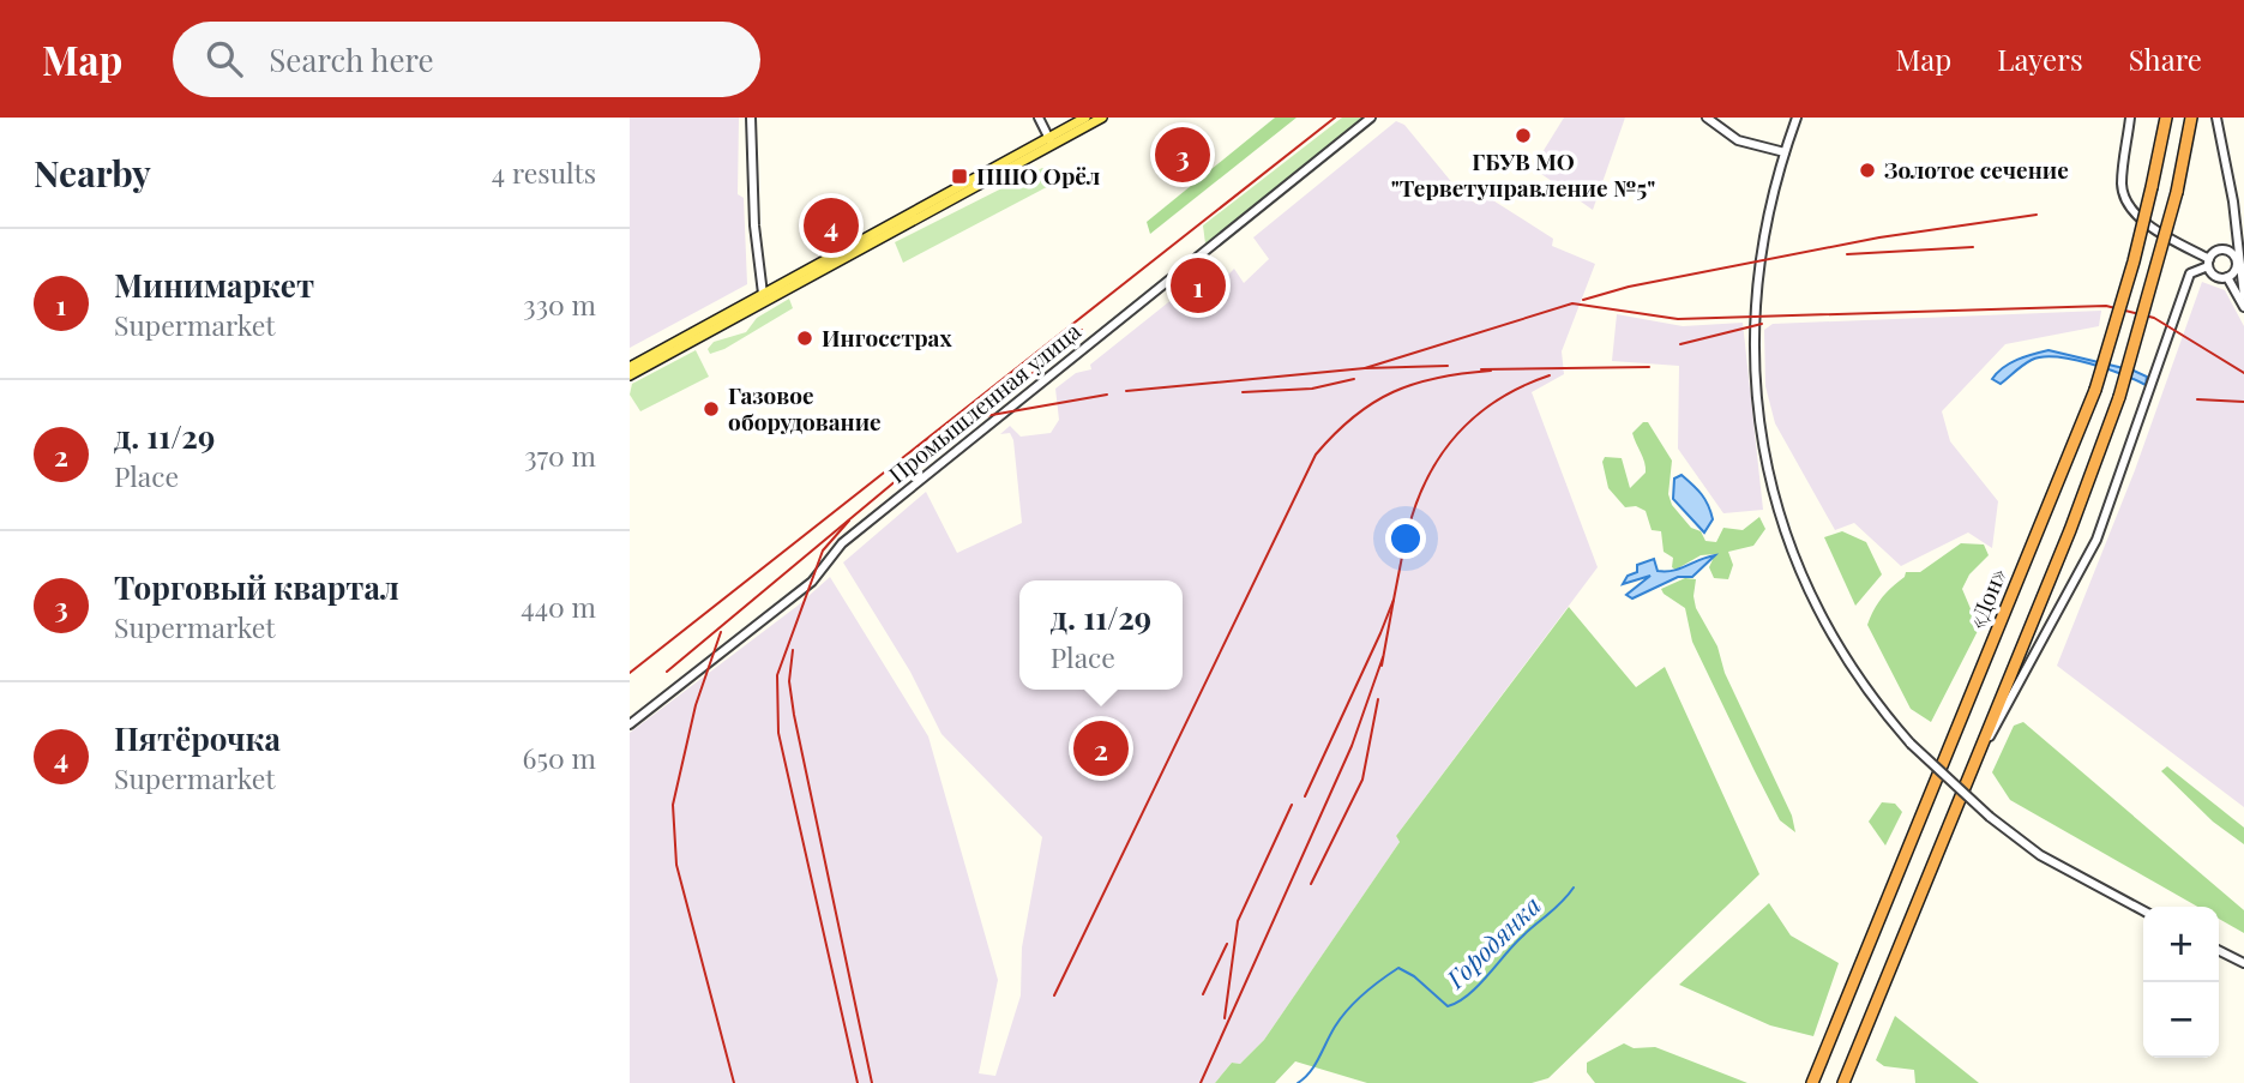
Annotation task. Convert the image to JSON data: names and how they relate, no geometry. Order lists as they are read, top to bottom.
{
  "streets": {
    "highway": ["«Дон»"],
    "street": ["Промышленная улица"]
  },
  "water": ["Городянка"],
  "places": {
    "other": [
      "ГБУВ МО \"Терветуправление №5\"",
      "Золотое сечение",
      "Ингосстрах",
      "Газовое оборудование"
    ],
    "transit": ["ПШО Орёл"]
  },
  "page": {
    "header": "Map",
    "search": "Search here",
    "nav": ["Map", "Layers", "Share"],
    "heading": ["Nearby", "4 results"],
    "pins": [
      "3",
      "4",
      "1",
      "2"
    ],
    "list": [
      {
        "mark": "1",
        "name": "Минимаркет",
        "note": "Supermarket",
        "value": "330 m"
      },
      {
        "mark": "2",
        "name": "д. 11/29",
        "note": "Place",
        "value": "370 m"
      },
      {
        "mark": "3",
        "name": "Торговый квартал",
        "note": "Supermarket",
        "value": "440 m"
      },
      {
        "mark": "4",
        "name": "Пятёрочка",
        "note": "Supermarket",
        "value": "650 m"
      }
    ],
    "popup": ["д. 11/29", "Place"],
    "map_buttons": ["+", "−"]
  }
}
